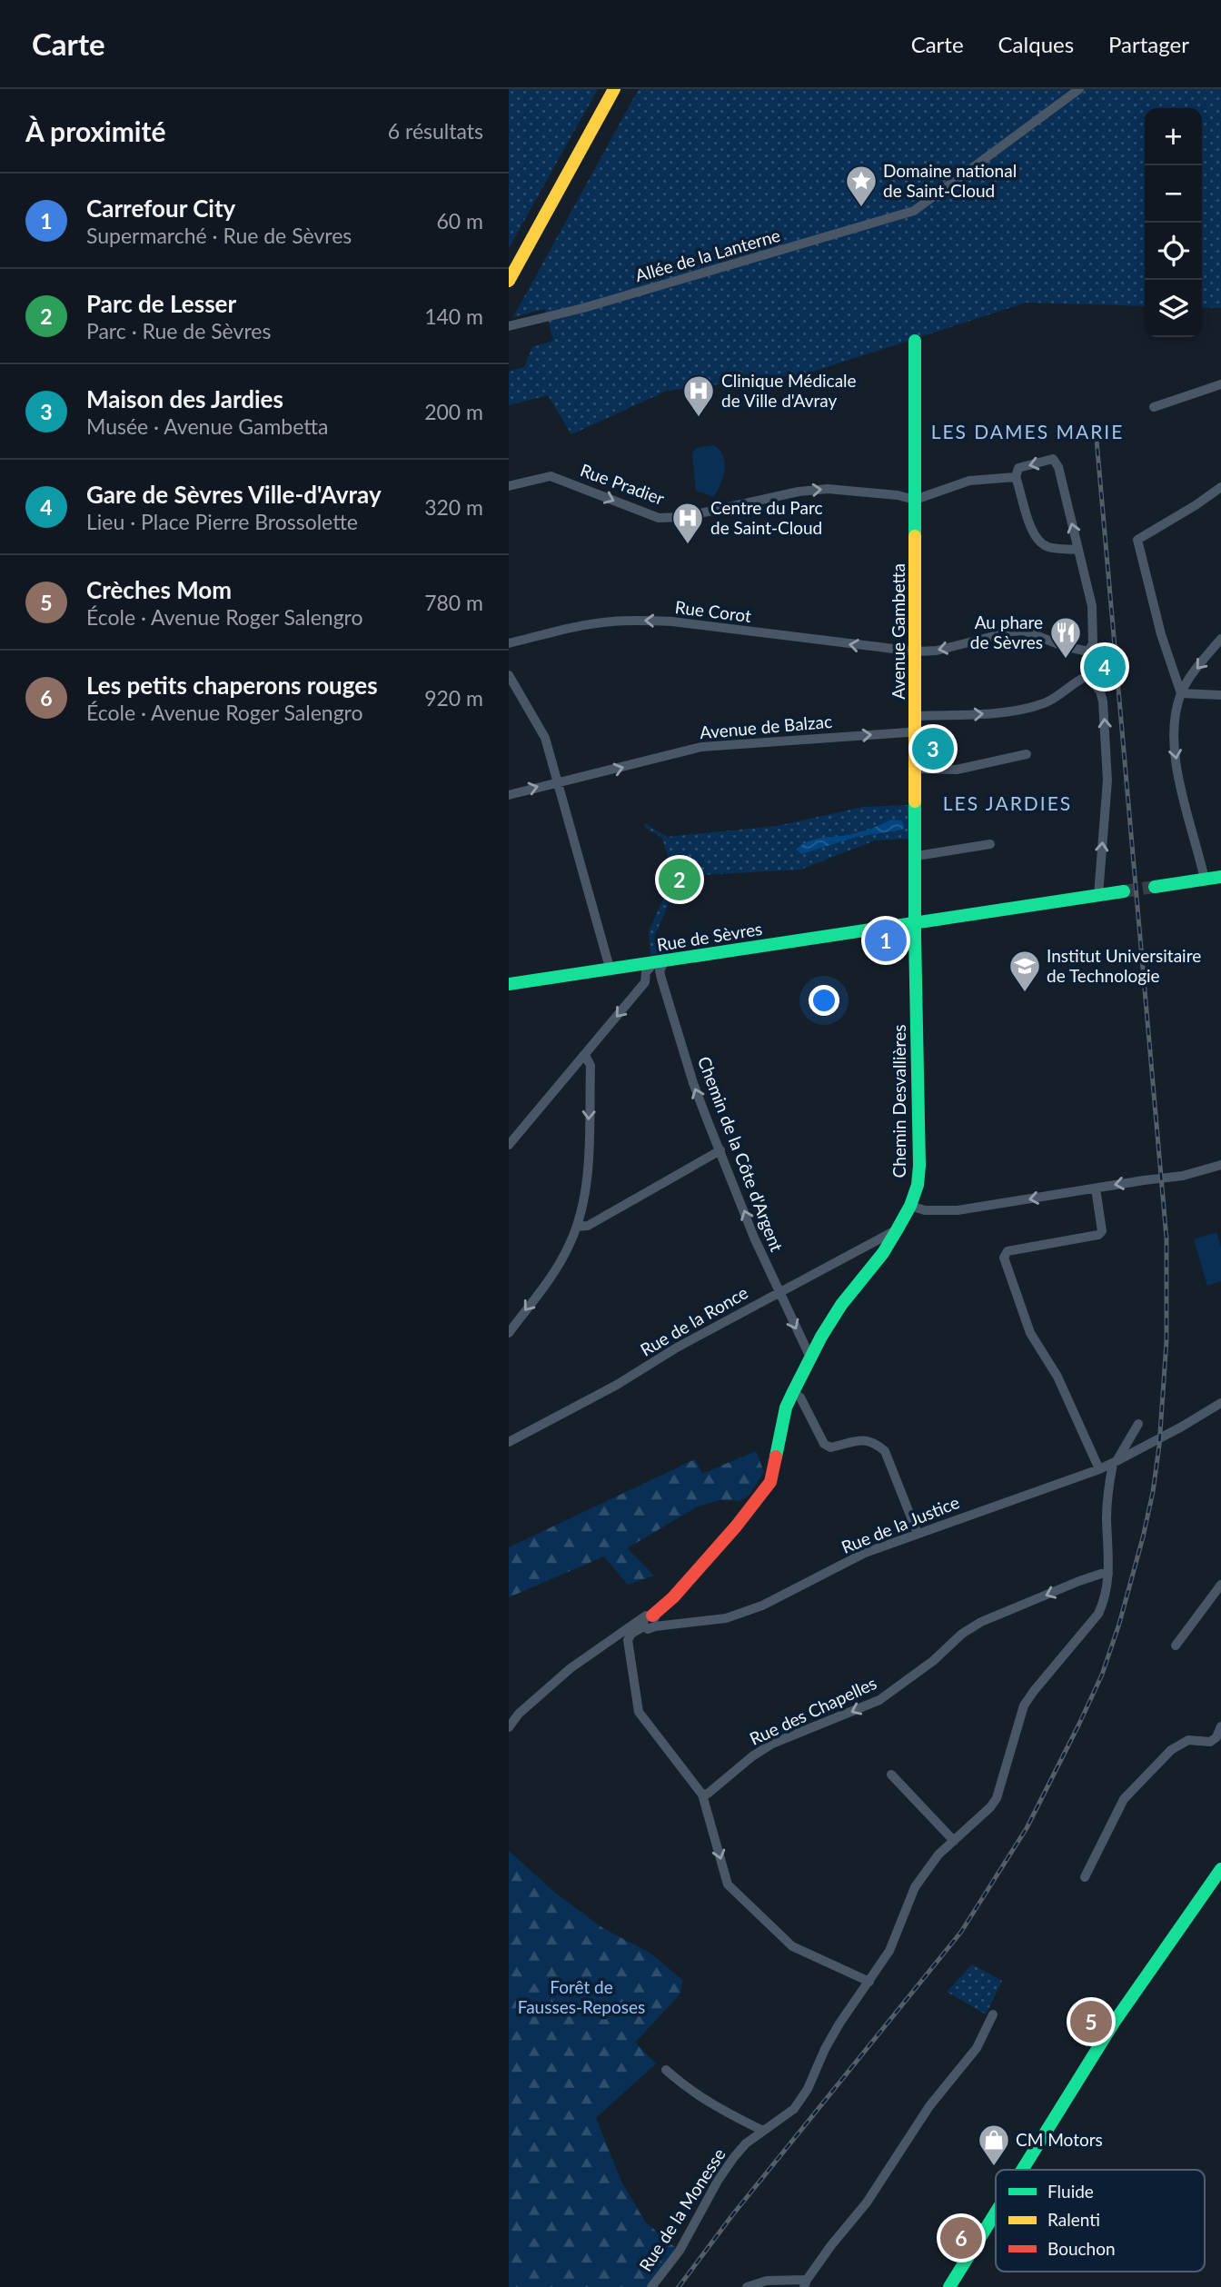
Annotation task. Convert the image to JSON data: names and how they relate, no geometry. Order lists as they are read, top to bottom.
{
  "streets": {
    "main road": ["Avenue Gambetta", "Rue de Sèvres", "Chemin Desvallières"],
    "street": [
      "Allée de la Lanterne",
      "Rue Pradier",
      "Rue Corot",
      "Avenue de Balzac",
      "Chemin de la Côte d'Argent",
      "Rue de la Ronce",
      "Rue de la Justice",
      "Rue des Chapelles",
      "Rue de la Monesse"
    ]
  },
  "crossings": [
    ["Rue Pradier", "Avenue Gambetta"],
    ["Rue Corot", "Avenue Gambetta"],
    ["Avenue Gambetta", "Avenue de Balzac"],
    ["Avenue Gambetta", "Rue de Sèvres"],
    ["Avenue Gambetta", "Chemin Desvallières"],
    ["Rue de Sèvres", "Chemin Desvallières"],
    ["Rue de Sèvres", "Chemin de la Côte d'Argent"],
    ["Chemin Desvallières", "Chemin de la Côte d'Argent"],
    ["Chemin Desvallières", "Rue de la Ronce"],
    ["Chemin Desvallières", "Rue de la Justice"],
    ["Chemin de la Côte d'Argent", "Rue de la Ronce"],
    ["Rue de la Justice", "Rue de la Monesse"],
    ["Rue des Chapelles", "Rue de la Monesse"]
  ],
  "one_way": [
    "Rue Pradier",
    "Rue Corot",
    "Avenue de Balzac",
    "Rue des Chapelles"
  ],
  "districts": ["LES DAMES MARIE", "LES JARDIES"],
  "parks": ["Forêt de Fausses-Reposes"],
  "places": {
    "place": ["Domaine national de Saint-Cloud"],
    "hospital": ["Clinique Médicale de Ville d'Avray", "Centre du Parc de Saint-Cloud"],
    "restaurant": ["Au phare de Sèvres"],
    "school or university": ["Institut Universitaire de Technologie"],
    "shop": ["CM Motors"]
  },
  "legend": ["Fluide", "Ralenti", "Bouchon"],
  "page": {
    "header": "Carte",
    "nav": ["Carte", "Calques", "Partager"],
    "heading": ["À proximité", "6 résultats"],
    "map_buttons": ["+", "−"],
    "list": [
      {
        "mark": "1",
        "name": "Carrefour City",
        "note": "Supermarché · Rue de Sèvres",
        "value": "60 m"
      },
      {
        "mark": "2",
        "name": "Parc de Lesser",
        "note": "Parc · Rue de Sèvres",
        "value": "140 m"
      },
      {
        "mark": "3",
        "name": "Maison des Jardies",
        "note": "Musée · Avenue Gambetta",
        "value": "200 m"
      },
      {
        "mark": "4",
        "name": "Gare de Sèvres Ville-d'Avray",
        "note": "Lieu · Place Pierre Brossolette",
        "value": "320 m"
      },
      {
        "mark": "5",
        "name": "Crèches Mom",
        "note": "École · Avenue Roger Salengro",
        "value": "780 m"
      },
      {
        "mark": "6",
        "name": "Les petits chaperons rouges",
        "note": "École · Avenue Roger Salengro",
        "value": "920 m"
      }
    ],
    "pins": [
      "4",
      "3",
      "2",
      "1",
      "5",
      "6"
    ]
  }
}
